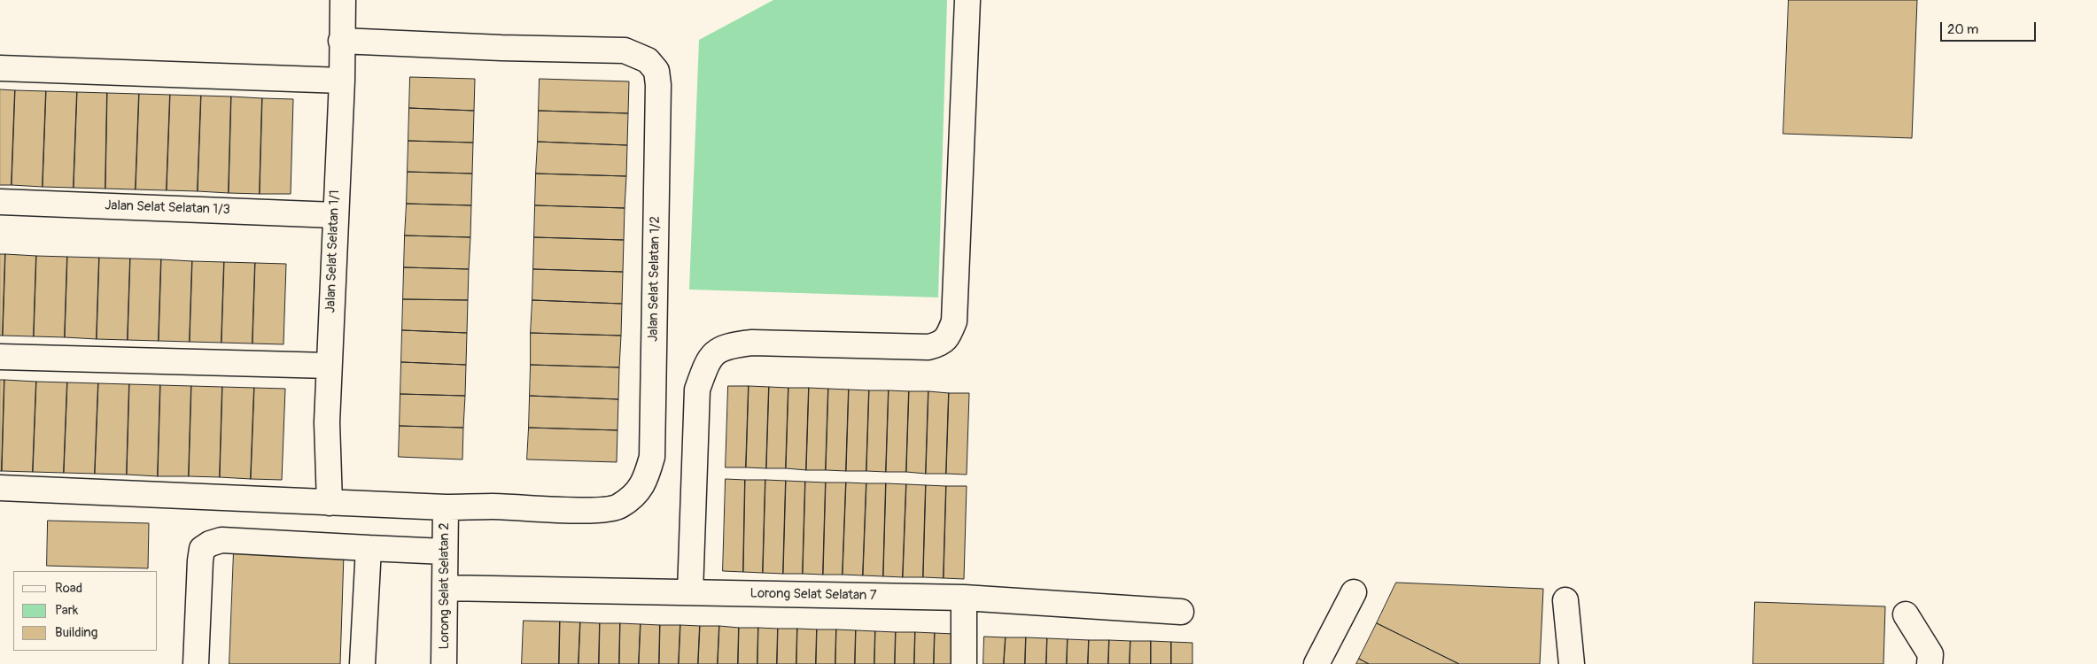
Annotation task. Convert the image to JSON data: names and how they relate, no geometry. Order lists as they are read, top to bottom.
{
  "streets": {
    "street": [
      "Jalan Selat Selatan 1/3",
      "Jalan Selat Selatan 1/1",
      "Jalan Selat Selatan 1/2",
      "Lorong Selat Selatan 2",
      "Lorong Selat Selatan 7"
    ]
  },
  "crossings": [
    ["Jalan Selat Selatan 1/3", "Jalan Selat Selatan 1/1"],
    ["Jalan Selat Selatan 1/1", "Jalan Selat Selatan 1/2"],
    ["Jalan Selat Selatan 1/2", "Lorong Selat Selatan 2"],
    ["Lorong Selat Selatan 2", "Lorong Selat Selatan 7"]
  ],
  "legend": ["Road", "Park", "Building"],
  "scale_bar": "20 m"
}
